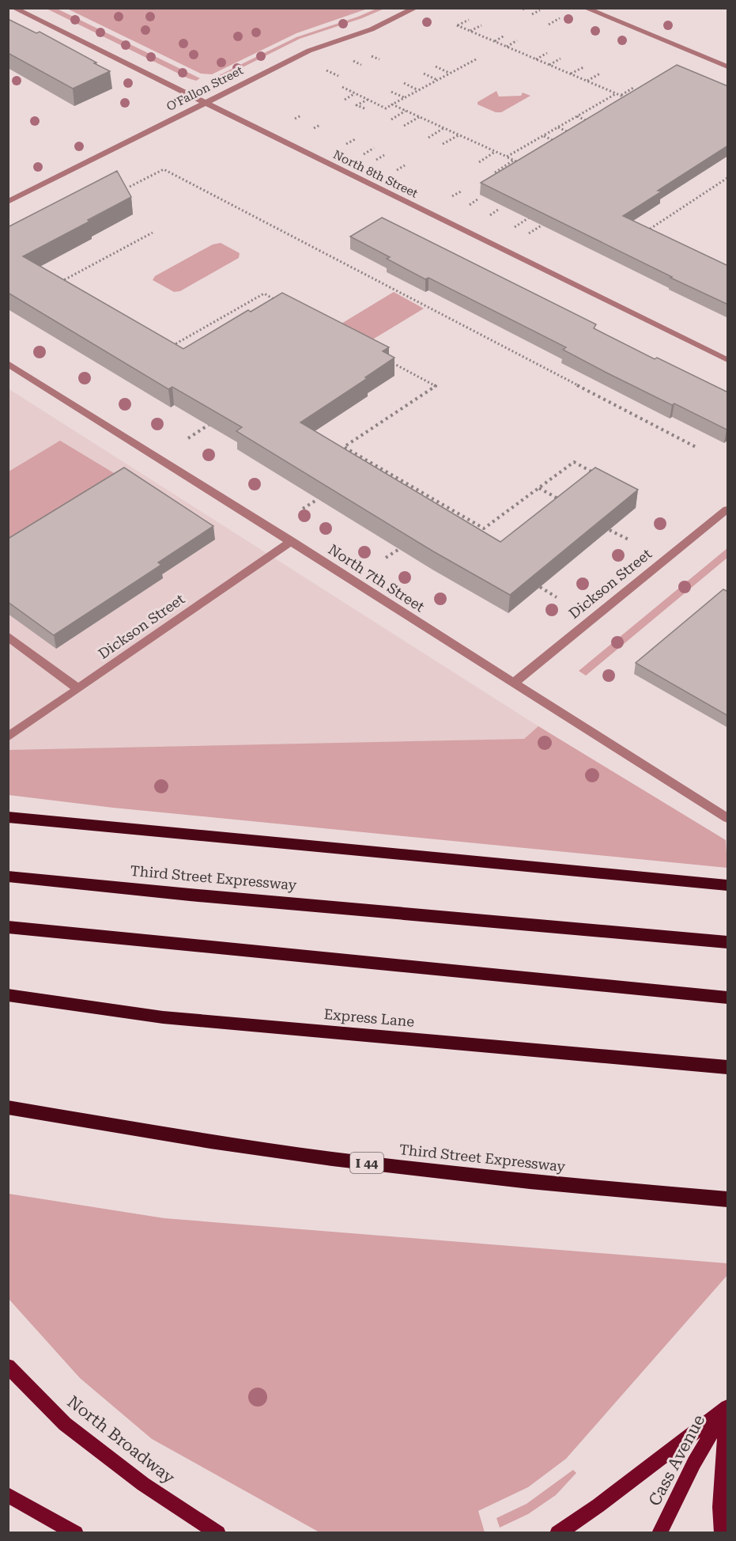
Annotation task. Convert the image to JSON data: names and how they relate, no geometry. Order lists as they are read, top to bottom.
{
  "streets": {
    "highway": ["Third Street Expressway", "Express Lane", "I 44"],
    "main road": ["North Broadway", "Cass Avenue"],
    "street": [
      "O'Fallon Street",
      "North 8th Street",
      "North 7th Street",
      "Dickson Street"
    ]
  },
  "crossings": [
    ["O'Fallon Street", "North 8th Street"],
    ["North 7th Street", "Dickson Street"]
  ]
}
